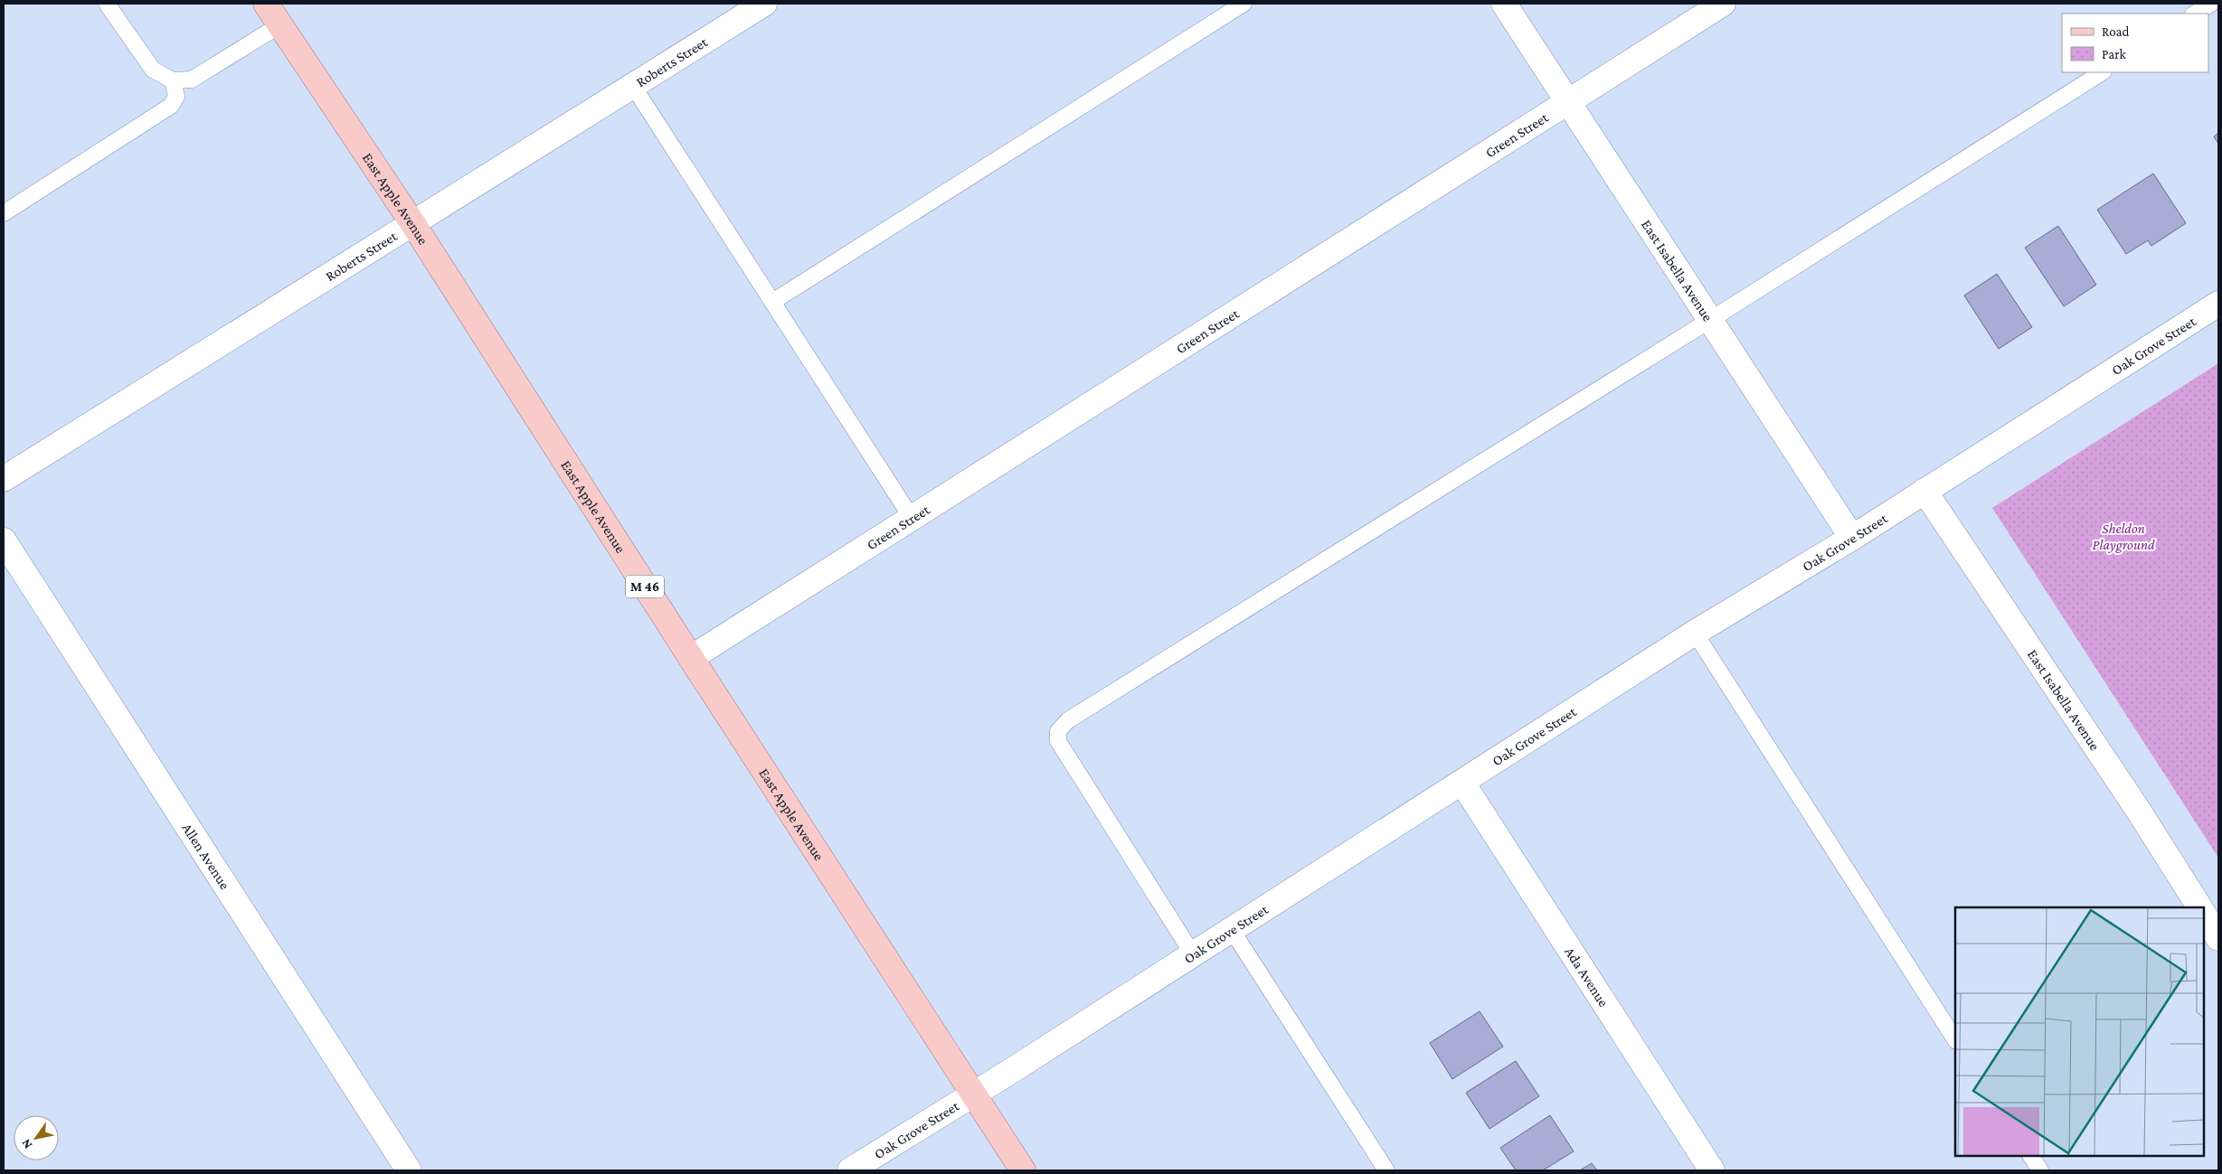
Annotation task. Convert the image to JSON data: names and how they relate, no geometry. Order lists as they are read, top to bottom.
{
  "streets": {
    "main road": ["East Apple Avenue", "M 46"],
    "street": [
      "Roberts Street",
      "Green Street",
      "East Isabella Avenue",
      "Oak Grove Street",
      "Allen Avenue",
      "Ada Avenue"
    ]
  },
  "crossings": [
    ["Roberts Street", "East Apple Avenue"],
    ["Green Street", "East Apple Avenue"],
    ["Green Street", "East Isabella Avenue"],
    ["East Apple Avenue", "Oak Grove Street"],
    ["East Isabella Avenue", "Oak Grove Street"],
    ["Oak Grove Street", "Ada Avenue"]
  ],
  "parks": ["Sheldon Playground"],
  "legend": ["Road", "Park"],
  "north": "bottom left"
}
